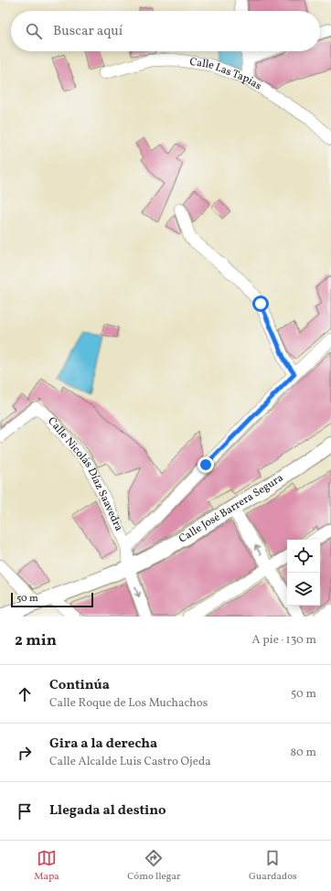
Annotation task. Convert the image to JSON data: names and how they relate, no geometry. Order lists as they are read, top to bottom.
{
  "streets": {
    "street": ["Calle Las Tapias", "Calle Nicolás Díaz Saavedra", "Calle José Barrera Segura"]
  },
  "crossings": [
    ["Calle Nicolás Díaz Saavedra", "Calle José Barrera Segura"]
  ],
  "scale_bar": "50 m",
  "page": {
    "search": "Buscar aquí",
    "scale": "50 m",
    "heading": ["2 min", "A pie · 130 m"],
    "list": [
      ["Continúa", "Calle Roque de Los Muchachos", "50 m"],
      ["Gira a la derecha", "Calle Alcalde Luis Castro Ojeda", "80 m"],
      "Llegada al destino"
    ],
    "nav": ["Mapa", "Cómo llegar", "Guardados"]
  }
}
